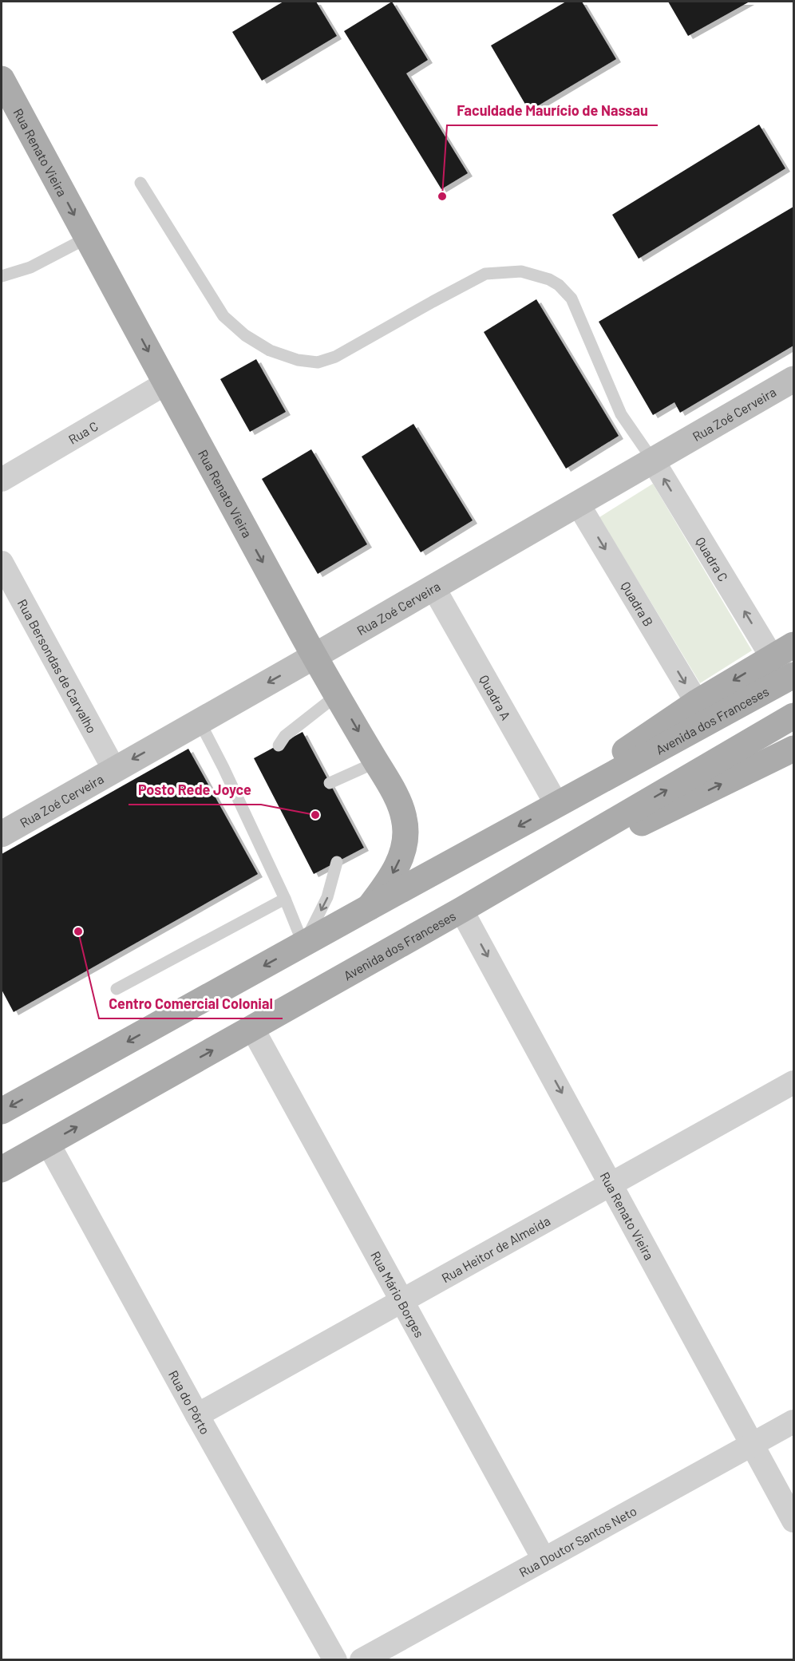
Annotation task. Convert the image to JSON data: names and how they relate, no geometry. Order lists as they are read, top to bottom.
{
  "streets": {
    "main road": ["Rua Renato Vieira", "Avenida dos Franceses"],
    "street": [
      "Rua Zoé Cerveira",
      "Rua C",
      "Quadra C",
      "Quadra B",
      "Rua Bersondas de Carvalho",
      "Quadra A",
      "Rua Heitor de Almeida",
      "Rua Mário Borges",
      "Rua do Pôrto",
      "Rua Doutor Santos Neto"
    ]
  },
  "crossings": [
    ["Rua Renato Vieira", "Rua Zoé Cerveira"],
    ["Rua Renato Vieira", "Rua C"],
    ["Rua Renato Vieira", "Avenida dos Franceses"],
    ["Rua Renato Vieira", "Rua Heitor de Almeida"],
    ["Rua Renato Vieira", "Rua Doutor Santos Neto"],
    ["Rua Zoé Cerveira", "Quadra C"],
    ["Rua Zoé Cerveira", "Quadra B"],
    ["Rua Zoé Cerveira", "Rua Bersondas de Carvalho"],
    ["Rua Zoé Cerveira", "Quadra A"],
    ["Quadra A", "Avenida dos Franceses"],
    ["Avenida dos Franceses", "Rua Mário Borges"],
    ["Avenida dos Franceses", "Rua do Pôrto"],
    ["Rua Heitor de Almeida", "Rua Mário Borges"],
    ["Rua Heitor de Almeida", "Rua do Pôrto"],
    ["Rua Mário Borges", "Rua Doutor Santos Neto"]
  ],
  "one_way": ["Rua Renato Vieira", "Quadra C", "Quadra B"],
  "places": ["Faculdade Maurício de Nassau", "Posto Rede Joyce", "Centro Comercial Colonial"]
}
